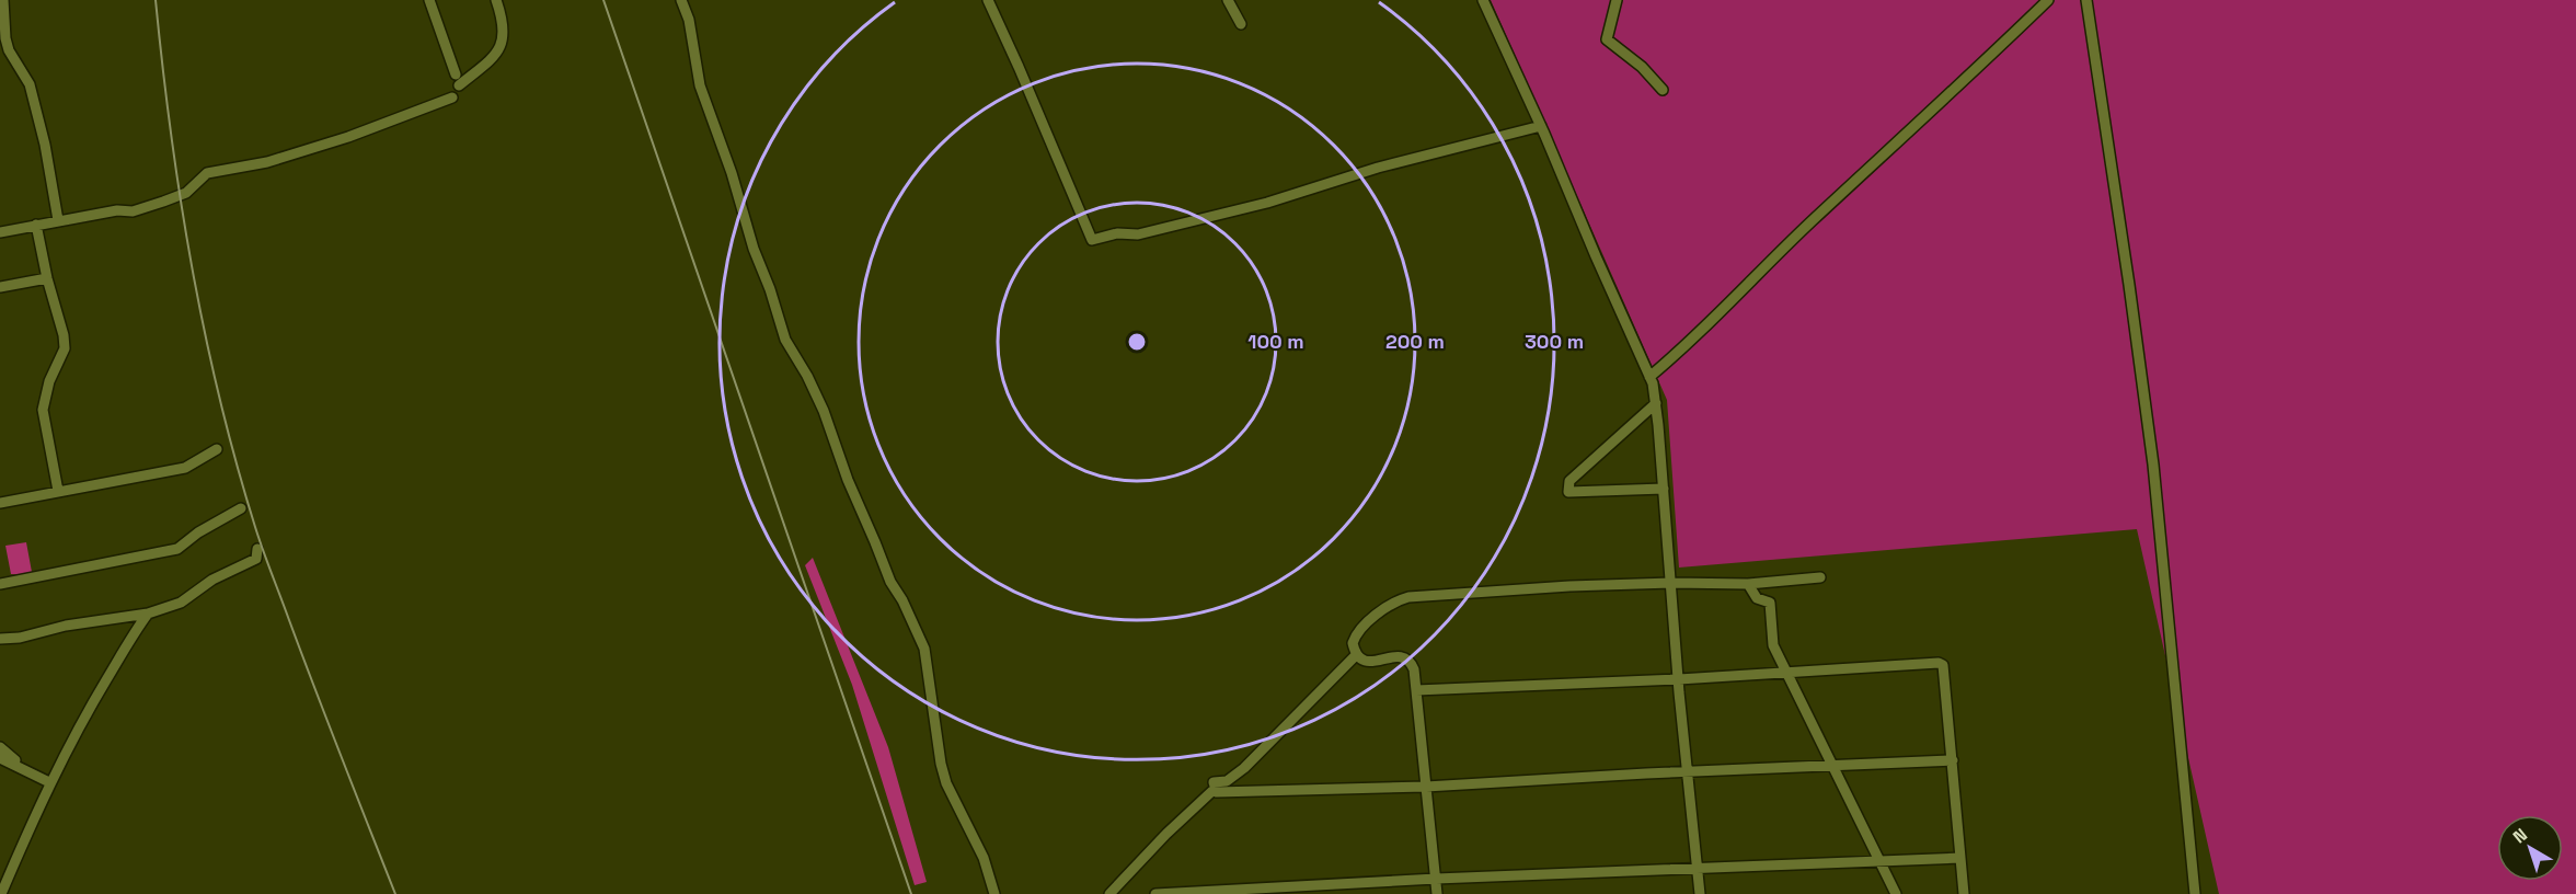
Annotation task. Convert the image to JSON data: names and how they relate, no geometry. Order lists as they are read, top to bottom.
{
  "north": "top left",
  "rings": ["100 m", "200 m", "300 m"]
}
